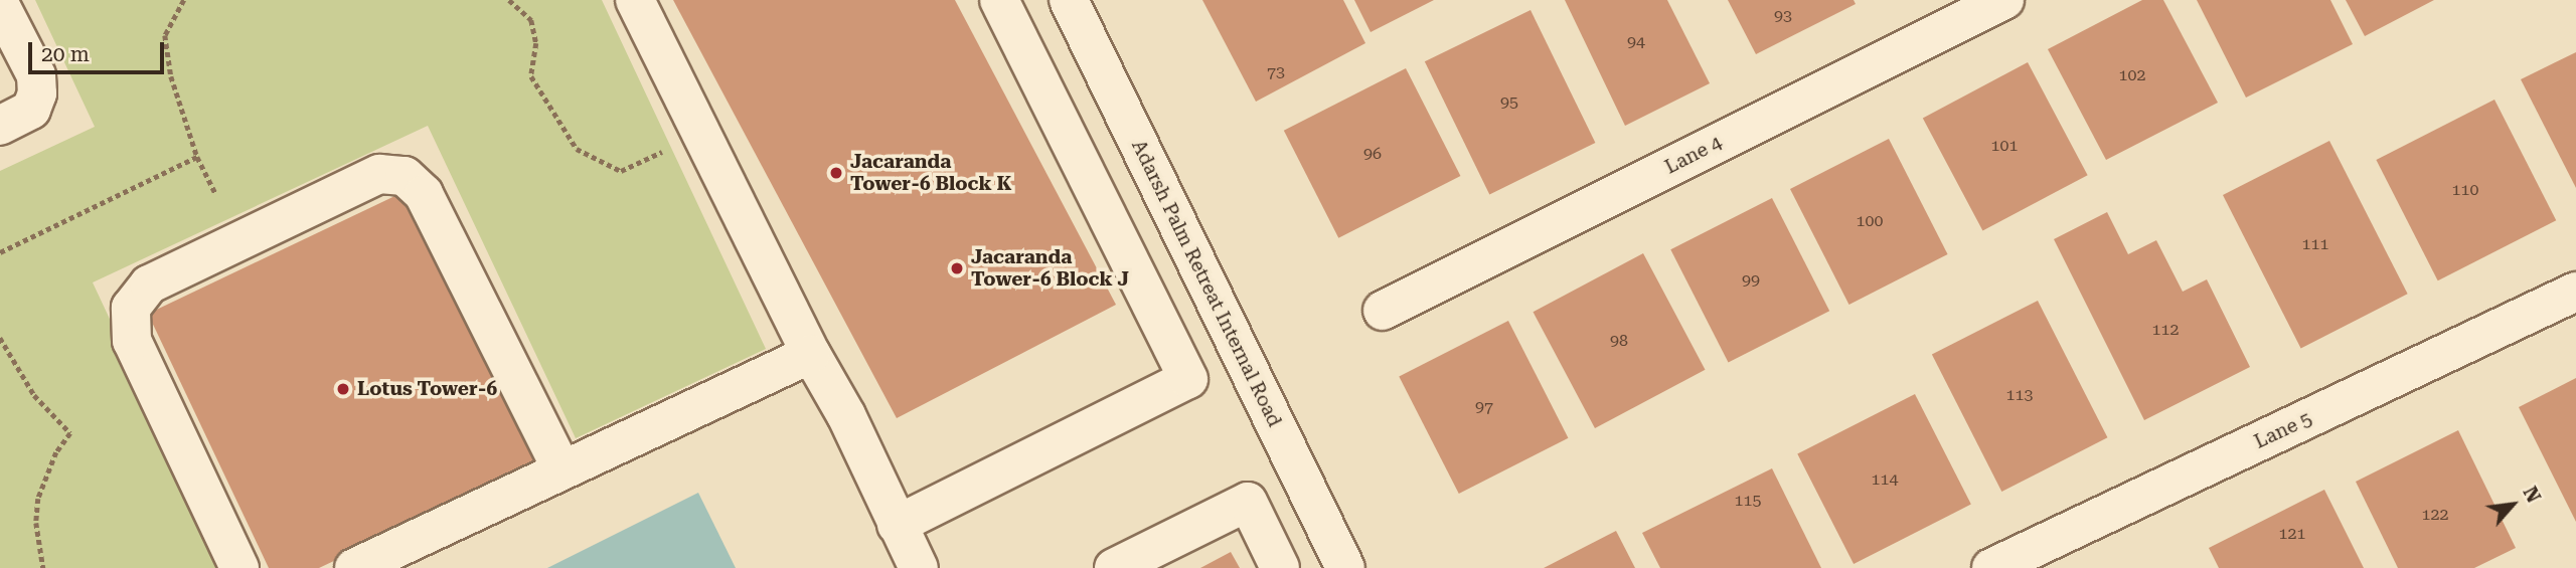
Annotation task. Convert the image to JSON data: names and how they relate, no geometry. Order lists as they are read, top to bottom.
{
  "streets": {
    "street": ["Lane 4", "Adarsh Palm Retreat Internal Road", "Lane 5"]
  },
  "places": ["Jacaranda Tower-6 Block K", "Jacaranda Tower-6 Block J", "Lotus Tower-6"],
  "house_numbers": [
    "93",
    "94",
    "73",
    "102",
    "95",
    "101",
    "96",
    "110",
    "100",
    "111",
    "99",
    "112",
    "98",
    "113",
    "97",
    "114",
    "115",
    "122",
    "121"
  ],
  "scale_bar": "20 m",
  "north": "top right"
}
